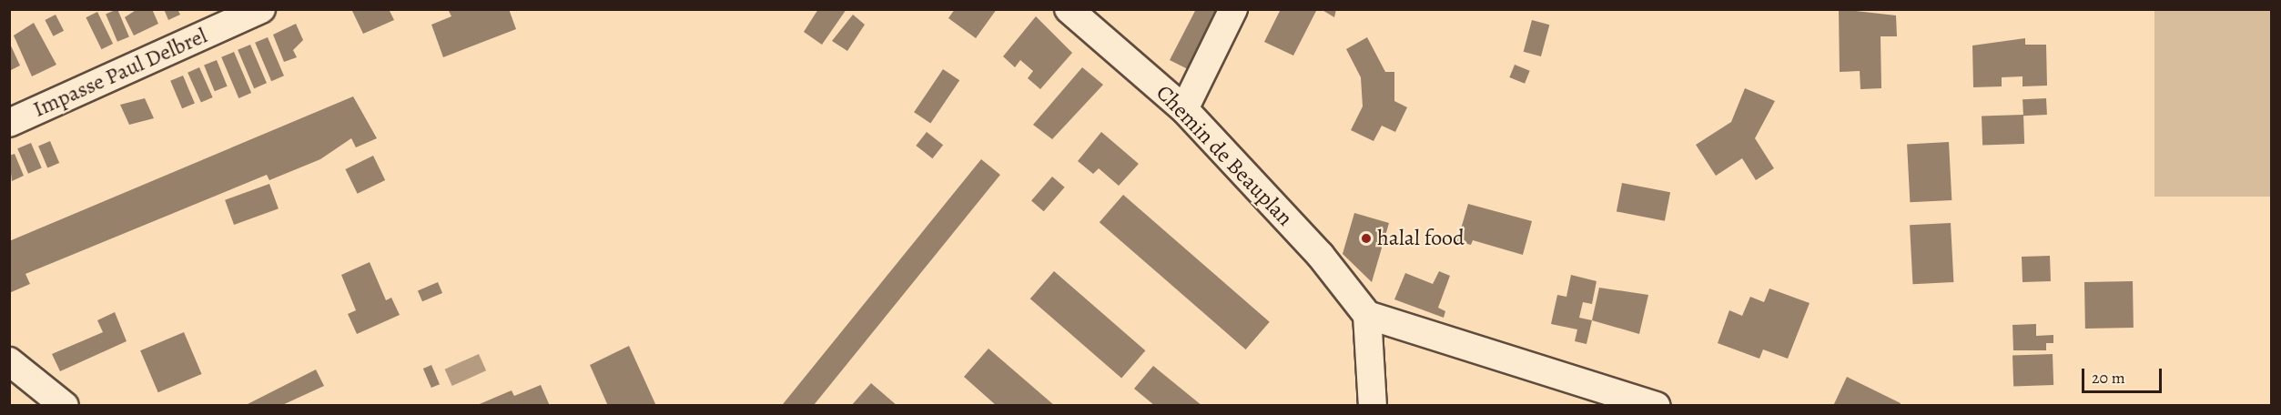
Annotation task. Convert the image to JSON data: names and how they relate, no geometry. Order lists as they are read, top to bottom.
{
  "streets": {
    "street": ["Impasse Paul Delbrel", "Chemin de Beauplan"]
  },
  "places": ["halal food"],
  "scale_bar": "20 m"
}
